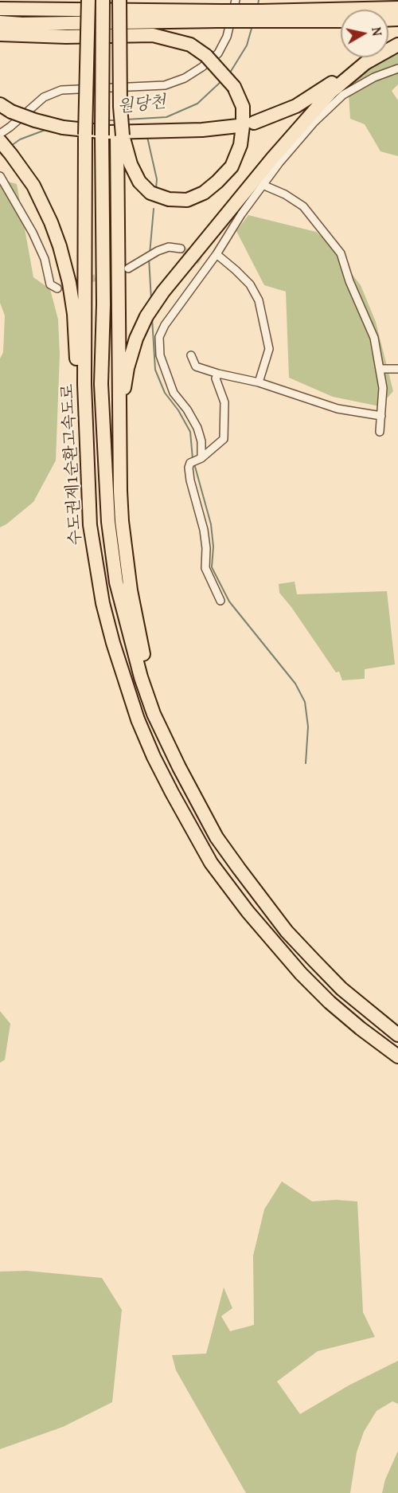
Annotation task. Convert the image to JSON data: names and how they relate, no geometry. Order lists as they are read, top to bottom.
{
  "streets": {
    "highway": ["수도권제1순환고속도로"]
  },
  "water": ["원당천"],
  "north": "right"
}
